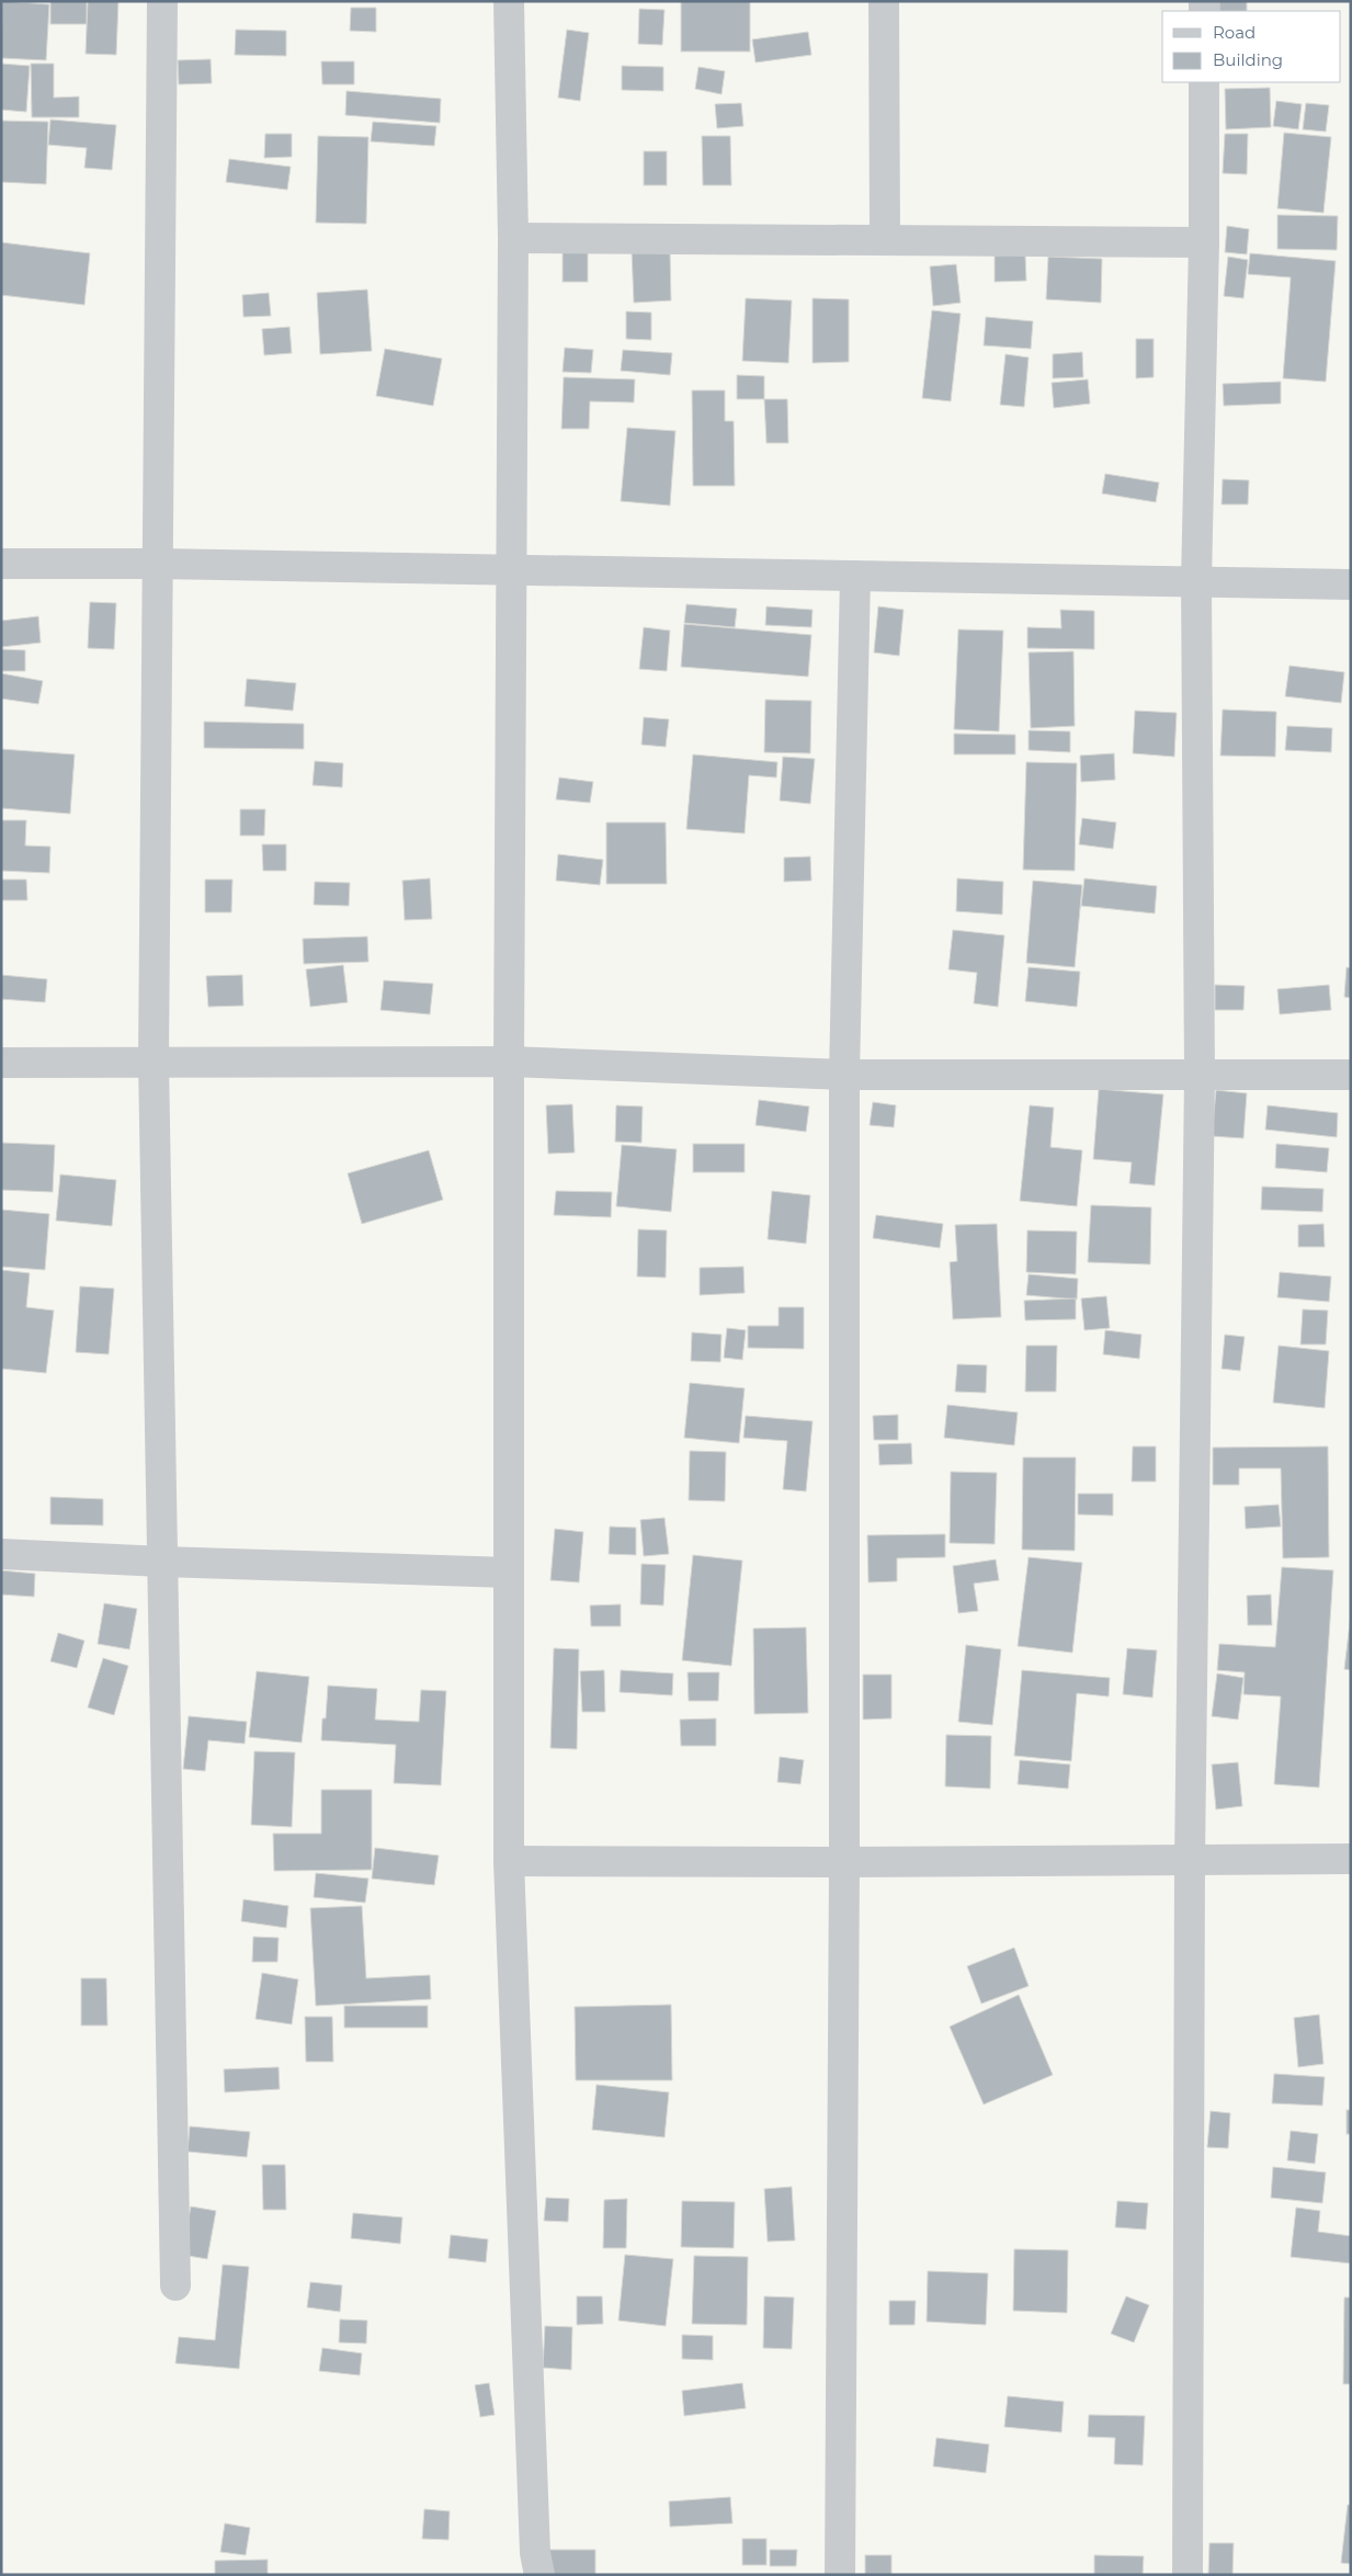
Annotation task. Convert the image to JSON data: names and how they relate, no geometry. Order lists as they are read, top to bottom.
{
  "legend": ["Road", "Building"]
}
